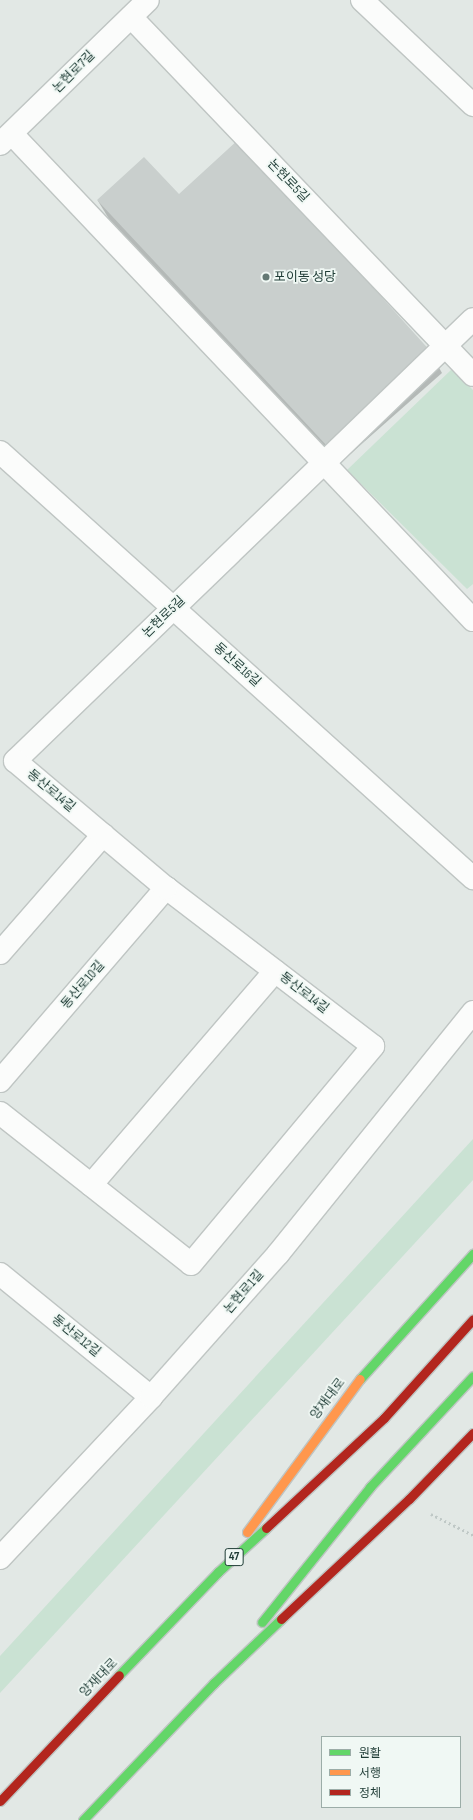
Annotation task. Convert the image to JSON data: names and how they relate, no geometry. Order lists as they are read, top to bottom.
{
  "streets": {
    "main road": ["양재대로", "47"],
    "street": [
      "논현로7길",
      "논현로5길",
      "동산로16길",
      "동산로14길",
      "동산로10길",
      "논현로1길",
      "동산로12길"
    ]
  },
  "crossings": [
    ["논현로7길", "논현로5길"],
    ["논현로5길", "동산로16길"],
    ["논현로5길", "동산로14길"],
    ["동산로14길", "동산로10길"],
    ["논현로1길", "동산로12길"]
  ],
  "places": ["포이동 성당"],
  "legend": ["원활", "서행", "정체"]
}
